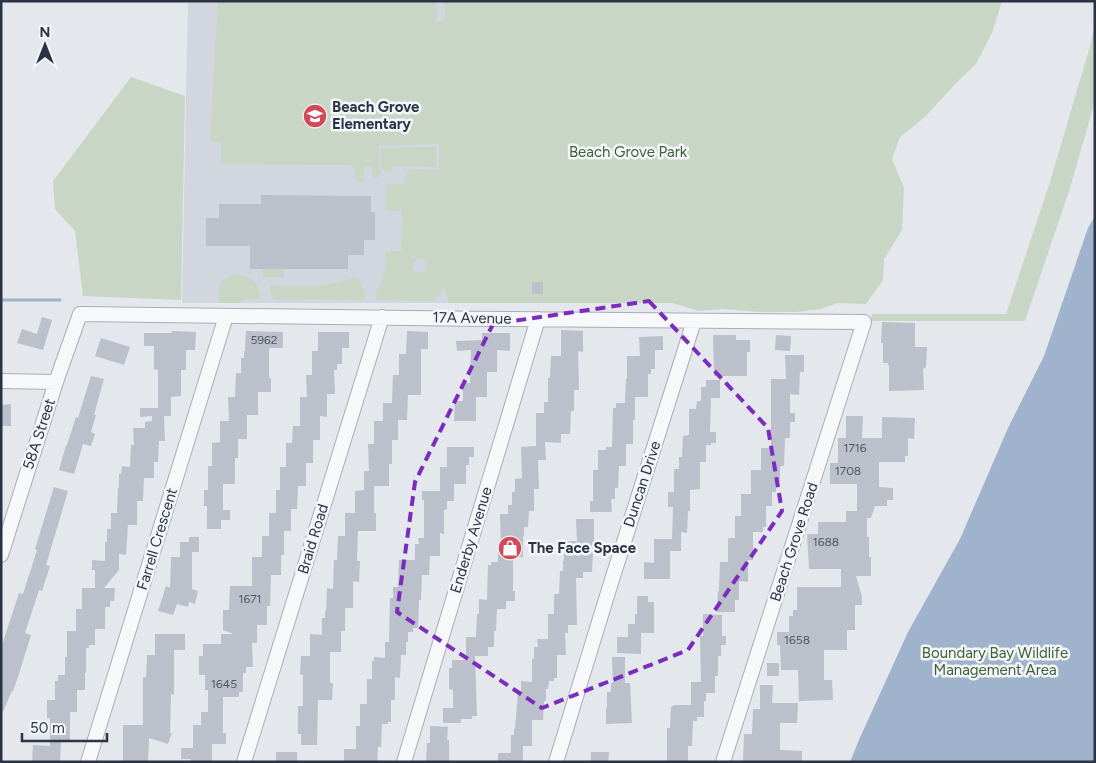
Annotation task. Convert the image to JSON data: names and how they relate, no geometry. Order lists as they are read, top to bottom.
{
  "streets": {
    "street": [
      "17A Avenue",
      "58A Street",
      "Duncan Drive",
      "Farrell Crescent",
      "Braid Road",
      "Enderby Avenue",
      "Beach Grove Road"
    ]
  },
  "crossings": [
    ["17A Avenue", "58A Street"],
    ["17A Avenue", "Duncan Drive"],
    ["17A Avenue", "Farrell Crescent"],
    ["17A Avenue", "Braid Road"],
    ["17A Avenue", "Enderby Avenue"],
    ["17A Avenue", "Beach Grove Road"]
  ],
  "parks": ["Beach Grove Park", "Boundary Bay Wildlife Management Area"],
  "places": {
    "school or university": ["Beach Grove Elementary"],
    "shop": ["The Face Space"]
  },
  "house_numbers": [
    "5962",
    "1716",
    "1708",
    "1688",
    "1671",
    "1658",
    "1645"
  ],
  "scale_bar": "50 m",
  "north": "top"
}
